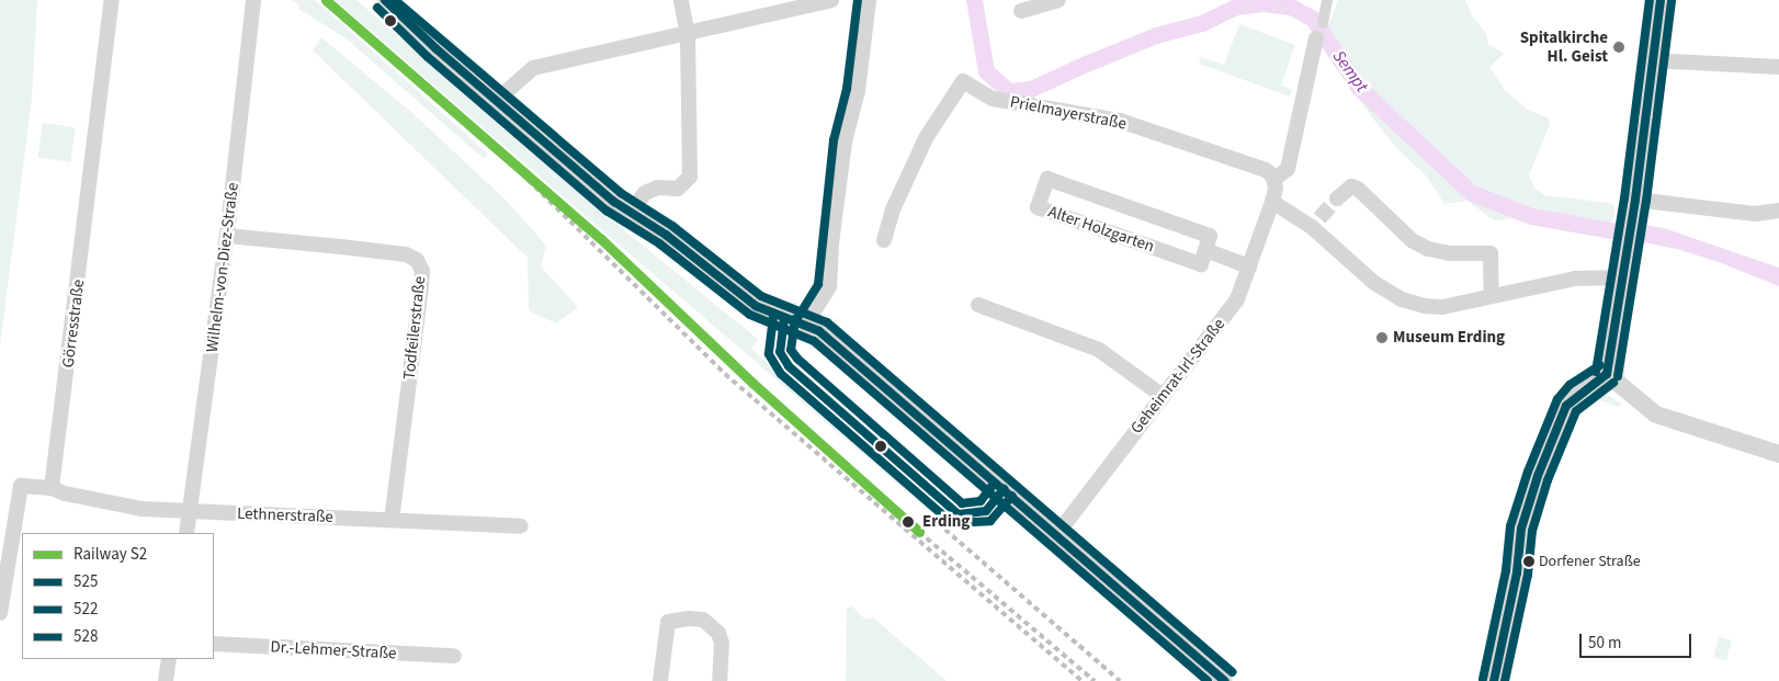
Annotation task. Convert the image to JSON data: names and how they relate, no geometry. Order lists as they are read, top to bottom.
{
  "streets": {
    "street": [
      "Prielmayerstraße",
      "Alter Holzgarten",
      "Wilhelm-von-Diez-Straße",
      "Görresstraße",
      "Todfeilerstraße",
      "Geheimrat-Irl-Straße",
      "Lethnerstraße",
      "Dr.-Lehmer-Straße"
    ]
  },
  "crossings": [
    ["Wilhelm-von-Diez-Straße", "Todfeilerstraße"],
    ["Wilhelm-von-Diez-Straße", "Lethnerstraße"],
    ["Görresstraße", "Lethnerstraße"],
    ["Todfeilerstraße", "Lethnerstraße"]
  ],
  "water": ["Sempt"],
  "places": [
    "Spitalkirche Hl. Geist",
    "Museum Erding",
    "Erding",
    "Dorfener Straße"
  ],
  "lines": [
    "rail line S2",
    "transit line 525",
    "transit line 528",
    "transit line 522"
  ],
  "legend": [
    "Railway S2",
    "525",
    "522",
    "528"
  ],
  "scale_bar": "50 m"
}
